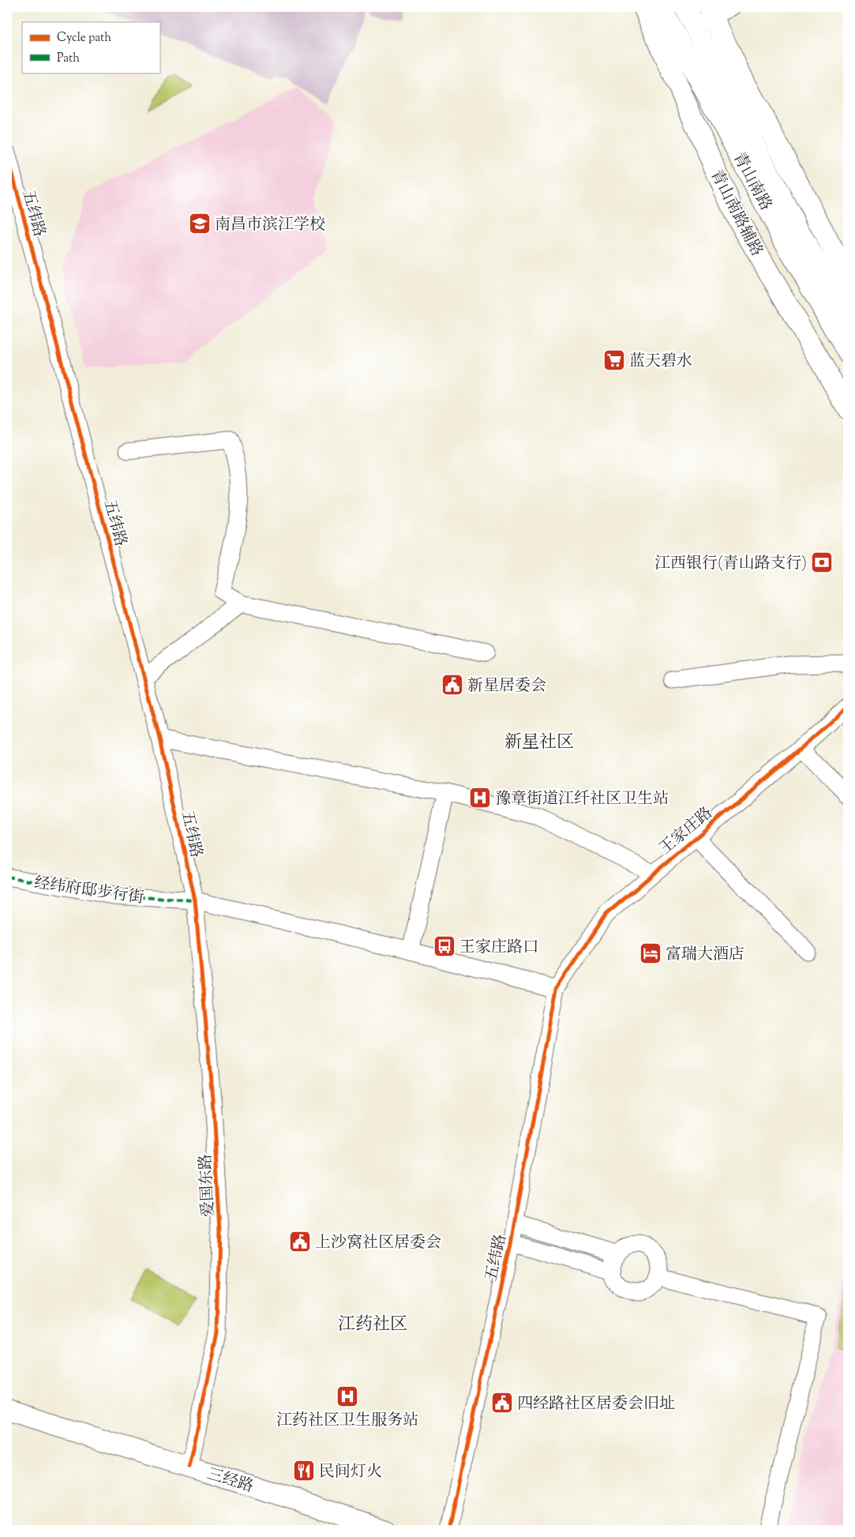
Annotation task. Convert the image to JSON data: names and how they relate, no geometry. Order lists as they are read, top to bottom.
{
  "streets": {
    "main road": ["青山南路", "青山南路辅路", "三经路"],
    "street": [
      "五纬路",
      "王家庄路",
      "经纬府邸步行街",
      "爱国东路"
    ]
  },
  "crossings": [
    ["五纬路", "王家庄路"],
    ["五纬路", "经纬府邸步行街"],
    ["五纬路", "爱国东路"],
    ["经纬府邸步行街", "爱国东路"],
    ["爱国东路", "三经路"]
  ],
  "districts": ["新星社区", "江药社区"],
  "places": {
    "school or university": ["南昌市滨江学校"],
    "supermarket": ["蓝天碧水"],
    "bank": ["江西银行(青山路支行)"],
    "public building": ["新星居委会", "上沙窝社区居委会", "四经路社区居委会旧址"],
    "hospital": ["豫章街道江纤社区卫生站", "江药社区卫生服务站"],
    "bus stop": ["王家庄路口"],
    "hotel": ["富瑞大酒店"],
    "restaurant": ["民间灯火"]
  },
  "legend": ["Cycle path", "Path"]
}
